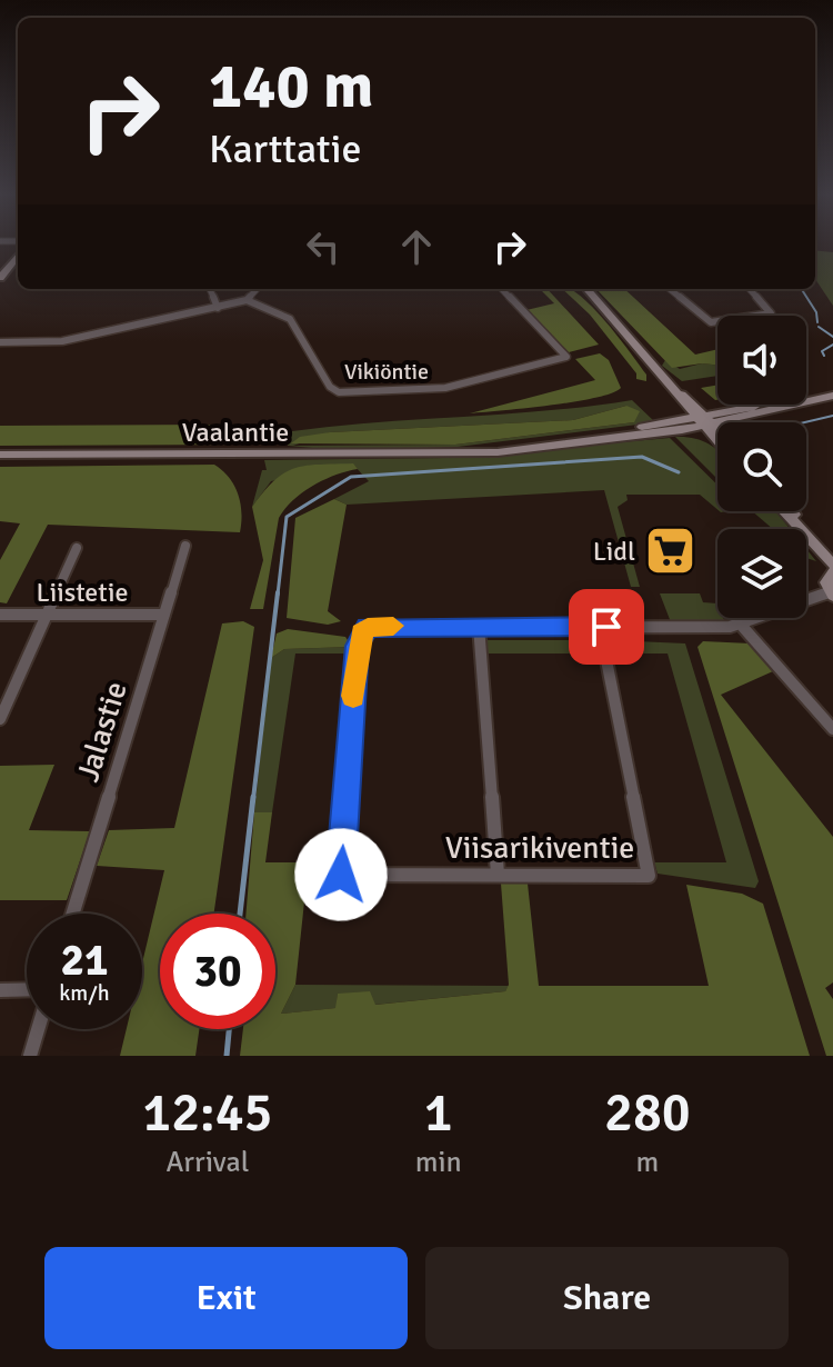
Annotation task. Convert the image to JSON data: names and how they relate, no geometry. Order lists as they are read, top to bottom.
{
  "streets": {
    "street": [
      "Vikiöntie",
      "Vaalantie",
      "Liistetie",
      "Jalastie",
      "Viisarikiventie"
    ]
  },
  "crossings": [
    ["Liistetie", "Jalastie"]
  ],
  "places": {
    "supermarket": ["Lidl"]
  },
  "page": {
    "turn": ["140 m", "Karttatie"],
    "speed": "21 km/h",
    "limit": "30",
    "eta": [
      "12:45",
      "Arrival",
      "1",
      "min",
      "280",
      "m"
    ],
    "buttons": ["Exit", "Share"]
  }
}
